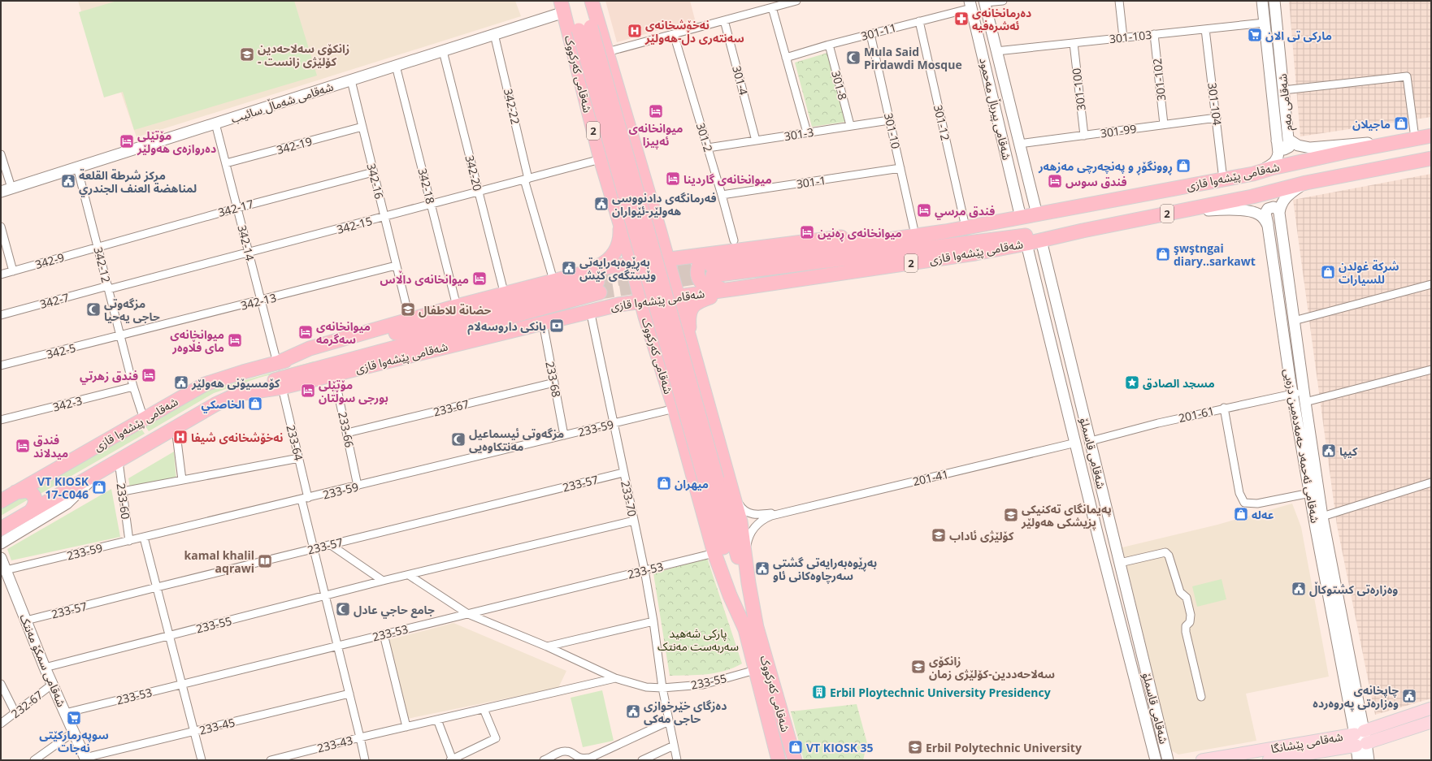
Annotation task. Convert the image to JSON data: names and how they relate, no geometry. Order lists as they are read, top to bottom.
{
  "streets": {
    "highway": ["شەقامی کەرکووک", "2", "شەقامی پێشەوا قازی"],
    "main road": ["شەقامی پێشانگا"],
    "street": [
      "301-11",
      "301-103",
      "301-102",
      "301-4",
      "301-8",
      "301-100",
      "شەقامی شەماڵ سائیب",
      "شەقامی مەم",
      "301-104",
      "342-22",
      "شەقامی پیرباڵ مەحمود",
      "301-12",
      "301-10",
      "301-99",
      "301-3",
      "301-2",
      "342-19",
      "342-20",
      "342-16",
      "301-1",
      "342-18",
      "342-17",
      "342-15",
      "342-14",
      "342-9",
      "342-12",
      "342-7",
      "342-13",
      "342-5",
      "233-68",
      "342-3",
      "233-67",
      "201-61",
      "233-59",
      "233-66",
      "233-64",
      "شەقامی ئەحمەد حەمەدەمین دزەیی",
      "شەقامی قاسملۆ",
      "201-41",
      "233-57",
      "233-70",
      "233-60",
      "233-53",
      "233-55",
      "شەقامی سمکۆ مەنتک",
      "232-67",
      "233-45",
      "233-43"
    ]
  },
  "crossings": [
    ["301-11", "301-8"],
    ["301-11", "شەقامی پیرباڵ مەحمود"],
    ["301-11", "301-12"],
    ["301-11", "301-10"],
    ["301-103", "301-102"],
    ["301-103", "301-100"],
    ["301-103", "شەقامی مەم"],
    ["301-103", "301-104"],
    ["301-103", "شەقامی پیرباڵ مەحمود"],
    ["شەقامی کەرکووک", "شەقامی شەماڵ سائیب"],
    ["شەقامی کەرکووک", "2"],
    ["شەقامی کەرکووک", "شەقامی پێشەوا قازی"],
    ["شەقامی کەرکووک", "342-15"],
    ["شەقامی کەرکووک", "233-59"],
    ["شەقامی کەرکووک", "201-41"],
    ["شەقامی کەرکووک", "233-53"],
    ["شەقامی کەرکووک", "233-55"],
    ["301-102", "301-99"],
    ["301-4", "301-3"],
    ["301-8", "301-3"],
    ["301-100", "301-99"],
    ["شەقامی شەماڵ سائیب", "342-22"],
    ["شەقامی شەماڵ سائیب", "342-20"],
    ["شەقامی شەماڵ سائیب", "342-16"],
    ["شەقامی شەماڵ سائیب", "342-18"],
    ["شەقامی شەماڵ سائیب", "342-14"],
    ["شەقامی شەماڵ سائیب", "342-12"],
    ["شەقامی مەم", "شەقامی پێشەوا قازی"],
    ["301-104", "301-99"],
    ["301-104", "شەقامی پێشەوا قازی"],
    ["342-22", "شەقامی پێشەوا قازی"],
    ["342-22", "342-15"],
    ["شەقامی پیرباڵ مەحمود", "301-99"],
    ["شەقامی پیرباڵ مەحمود", "شەقامی پێشەوا قازی"],
    ["301-12", "شەقامی پێشەوا قازی"],
    ["2", "شەقامی پێشەوا قازی"],
    ["301-10", "301-3"],
    ["301-10", "شەقامی پێشەوا قازی"],
    ["301-10", "301-1"],
    ["301-3", "301-2"],
    ["301-2", "شەقامی پێشەوا قازی"],
    ["301-2", "301-1"],
    ["342-19", "342-16"],
    ["342-19", "342-14"],
    ["342-20", "شەقامی پێشەوا قازی"],
    ["342-20", "342-15"],
    ["شەقامی پێشەوا قازی", "342-16"],
    ["شەقامی پێشەوا قازی", "342-18"],
    ["شەقامی پێشەوا قازی", "342-14"],
    ["شەقامی پێشەوا قازی", "342-12"],
    ["شەقامی پێشەوا قازی", "233-68"],
    ["شەقامی پێشەوا قازی", "233-66"],
    ["شەقامی پێشەوا قازی", "233-64"],
    ["شەقامی پێشەوا قازی", "شەقامی قاسملۆ"],
    ["شەقامی پێشەوا قازی", "233-70"],
    ["شەقامی پێشەوا قازی", "233-60"],
    ["342-16", "342-17"],
    ["342-16", "342-15"],
    ["342-16", "342-13"],
    ["342-18", "342-15"],
    ["342-17", "342-14"],
    ["342-17", "342-9"],
    ["342-17", "342-12"],
    ["342-15", "342-14"],
    ["342-15", "342-12"],
    ["342-15", "342-7"],
    ["342-14", "342-13"],
    ["342-9", "342-12"],
    ["342-12", "342-7"],
    ["342-12", "342-13"],
    ["342-12", "342-5"],
    ["342-12", "342-3"],
    ["342-13", "342-5"],
    ["233-68", "233-67"],
    ["233-68", "233-59"],
    ["233-67", "233-66"],
    ["201-61", "شەقامی ئەحمەد حەمەدەمین دزەیی"],
    ["201-61", "شەقامی قاسملۆ"],
    ["233-59", "233-66"],
    ["233-59", "233-64"],
    ["233-59", "233-70"],
    ["233-59", "233-60"],
    ["233-59", "شەقامی سمکۆ مەنتک"],
    ["233-64", "233-57"],
    ["233-64", "233-53"],
    ["233-64", "233-55"],
    ["233-64", "233-45"],
    ["233-64", "233-43"],
    ["شەقامی ئەحمەد حەمەدەمین دزەیی", "شەقامی پێشانگا"],
    ["شەقامی قاسملۆ", "201-41"],
    ["233-57", "233-70"],
    ["233-57", "شەقامی سمکۆ مەنتک"],
    ["233-70", "233-53"],
    ["233-70", "233-55"],
    ["233-53", "233-55"],
    ["233-53", "شەقامی سمکۆ مەنتک"],
    ["233-55", "شەقامی سمکۆ مەنتک"],
    ["233-55", "233-43"],
    ["شەقامی سمکۆ مەنتک", "232-67"],
    ["شەقامی سمکۆ مەنتک", "233-45"]
  ],
  "parks": ["پارکی شەهید سەربەست مەنتک"],
  "places": {
    "pharmacy": ["دەرمانخانەی ئەشرەفیە"],
    "hospital": ["نەخۆشخانەی سەنتەری دڵ-هەولێر", "نەخۆشخانەی شیفا"],
    "supermarket": ["مارکی تی الان", "سوپەرمارکێتی نەجات"],
    "school or university": [
      "زانکۆی سەلاحەدین - کۆلێژی زانست",
      "حضانة للاطفال",
      "پەیمانگای تەکنیکی پزیشکی هەولێر",
      "کۆلێژی ئاداب",
      "زانکۆی سەلاحەددین-کۆلێژی زمان",
      "Erbil Polytechnic University"
    ],
    "mosque": [
      "Mula Said Pirdawdi Mosque",
      "مزگەوتی حاجی یەحیا",
      "مزگەوتی ئیسماعیل مەنتکاوەیی",
      "جامع حاجي عادل"
    ],
    "hotel": [
      "میوانخانەی ئەپیزا",
      "مۆتێلی دەروازەی هەولێر",
      "میوانخانەی گاردینا",
      "فندق سوس",
      "فندق مرسي",
      "میوانخانەی ڕەنین",
      "میوانخانەی داڵاس",
      "میوانخانەی سەگرمە",
      "میوانخانەی مای فڵاوەر",
      "فندق زهرتي",
      "مۆتێلی بورجی سوڵتان",
      "فندق ميدلاند"
    ],
    "shop": [
      "ماجیلان",
      "ڕوونگۆڕ و پەنچەرچی مەزهەر",
      "şwştngai diary..sarkawt",
      "شركة غولدن للسيارات",
      "الخاصكي",
      "میهران",
      "VT KIOSK 17-C046",
      "عەلە",
      "VT KIOSK 35"
    ],
    "public building": [
      "مركز شرطة القلعة لمناهضة العنف الجندري",
      "فه‌رمانگه‌ی دادنووسی هه‌ولێر-ئێواران",
      "بەڕێوەبەرایەتی وێستگەی کێش",
      "کۆمسیۆنی هەولێر",
      "كيپا",
      "بەڕێوەبەرایەتی گشتی سەرچاوەکانی ئاو",
      "وەزارەتی کشتوکاڵ",
      "چاپخانەی وەزارەتی پەروەردە",
      "دەزگای خێرخوازی حاجی مەکی"
    ],
    "bank": ["بانکی داروسەلام"],
    "place": ["مسجد الصادق"],
    "library": ["kamal khalil aqrawi"],
    "building": ["Erbil Ploytechnic University Presidency"]
  }
}
